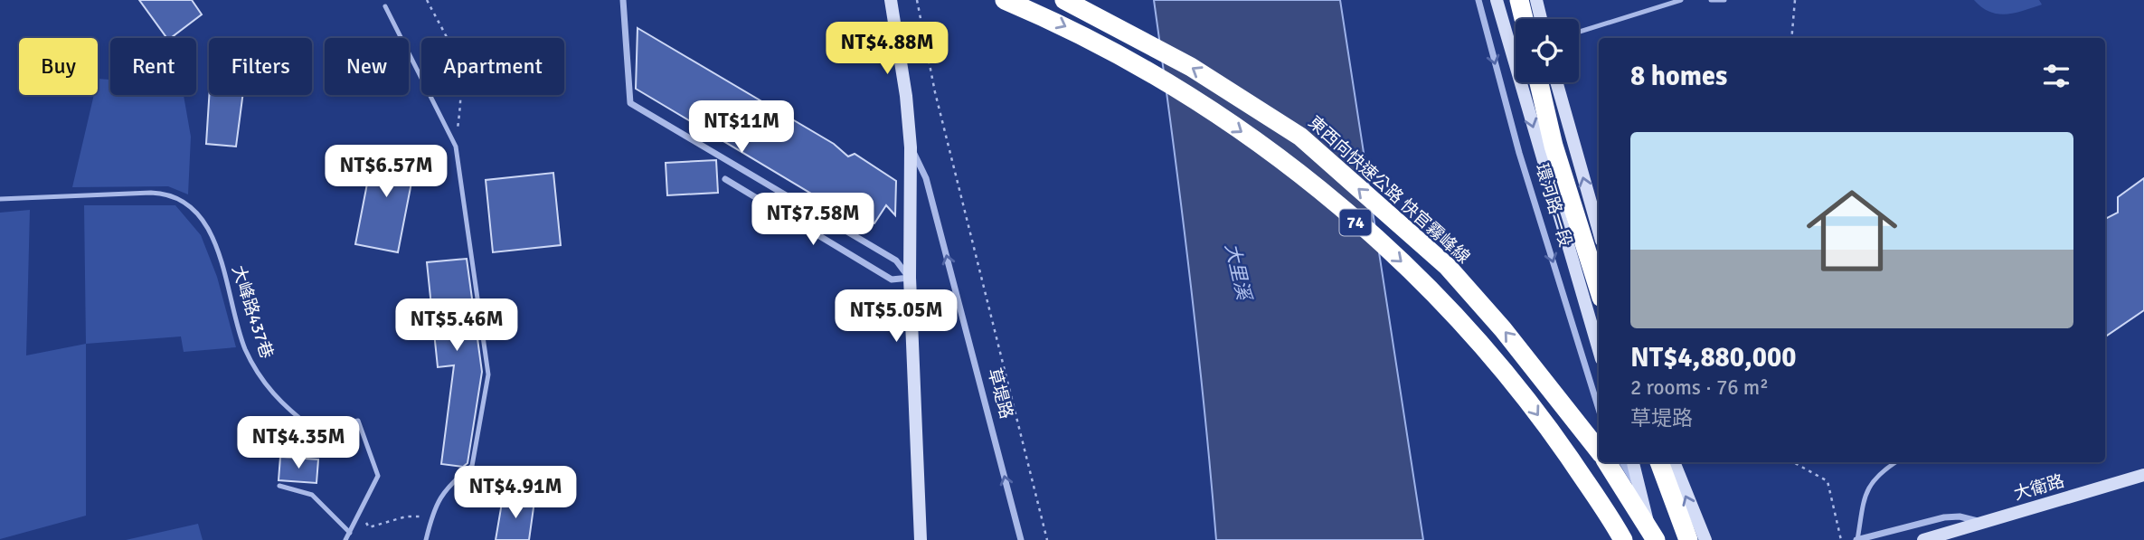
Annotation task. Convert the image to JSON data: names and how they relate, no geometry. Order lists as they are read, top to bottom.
{
  "streets": {
    "highway": ["東西向快速公路 快官霧峰線", "74"],
    "street": ["環河路一段", "草堤路", "大衛路"],
    "lane": ["大峰路437巷"]
  },
  "water": ["大里溪"],
  "page": {
    "price": [
      "NT$4.88M",
      "NT$11M",
      "NT$6.57M",
      "NT$7.58M",
      "NT$5.05M",
      "NT$5.46M",
      "NT$4.35M",
      "NT$4.91M"
    ],
    "chip": [
      "Buy",
      "Rent",
      "Filters",
      "New",
      "Apartment"
    ],
    "heading": "8 homes",
    "list": [
      {
        "name": "NT$4,880,000",
        "note": "2 rooms · 76 m² · 草堤路"
      }
    ]
  }
}
